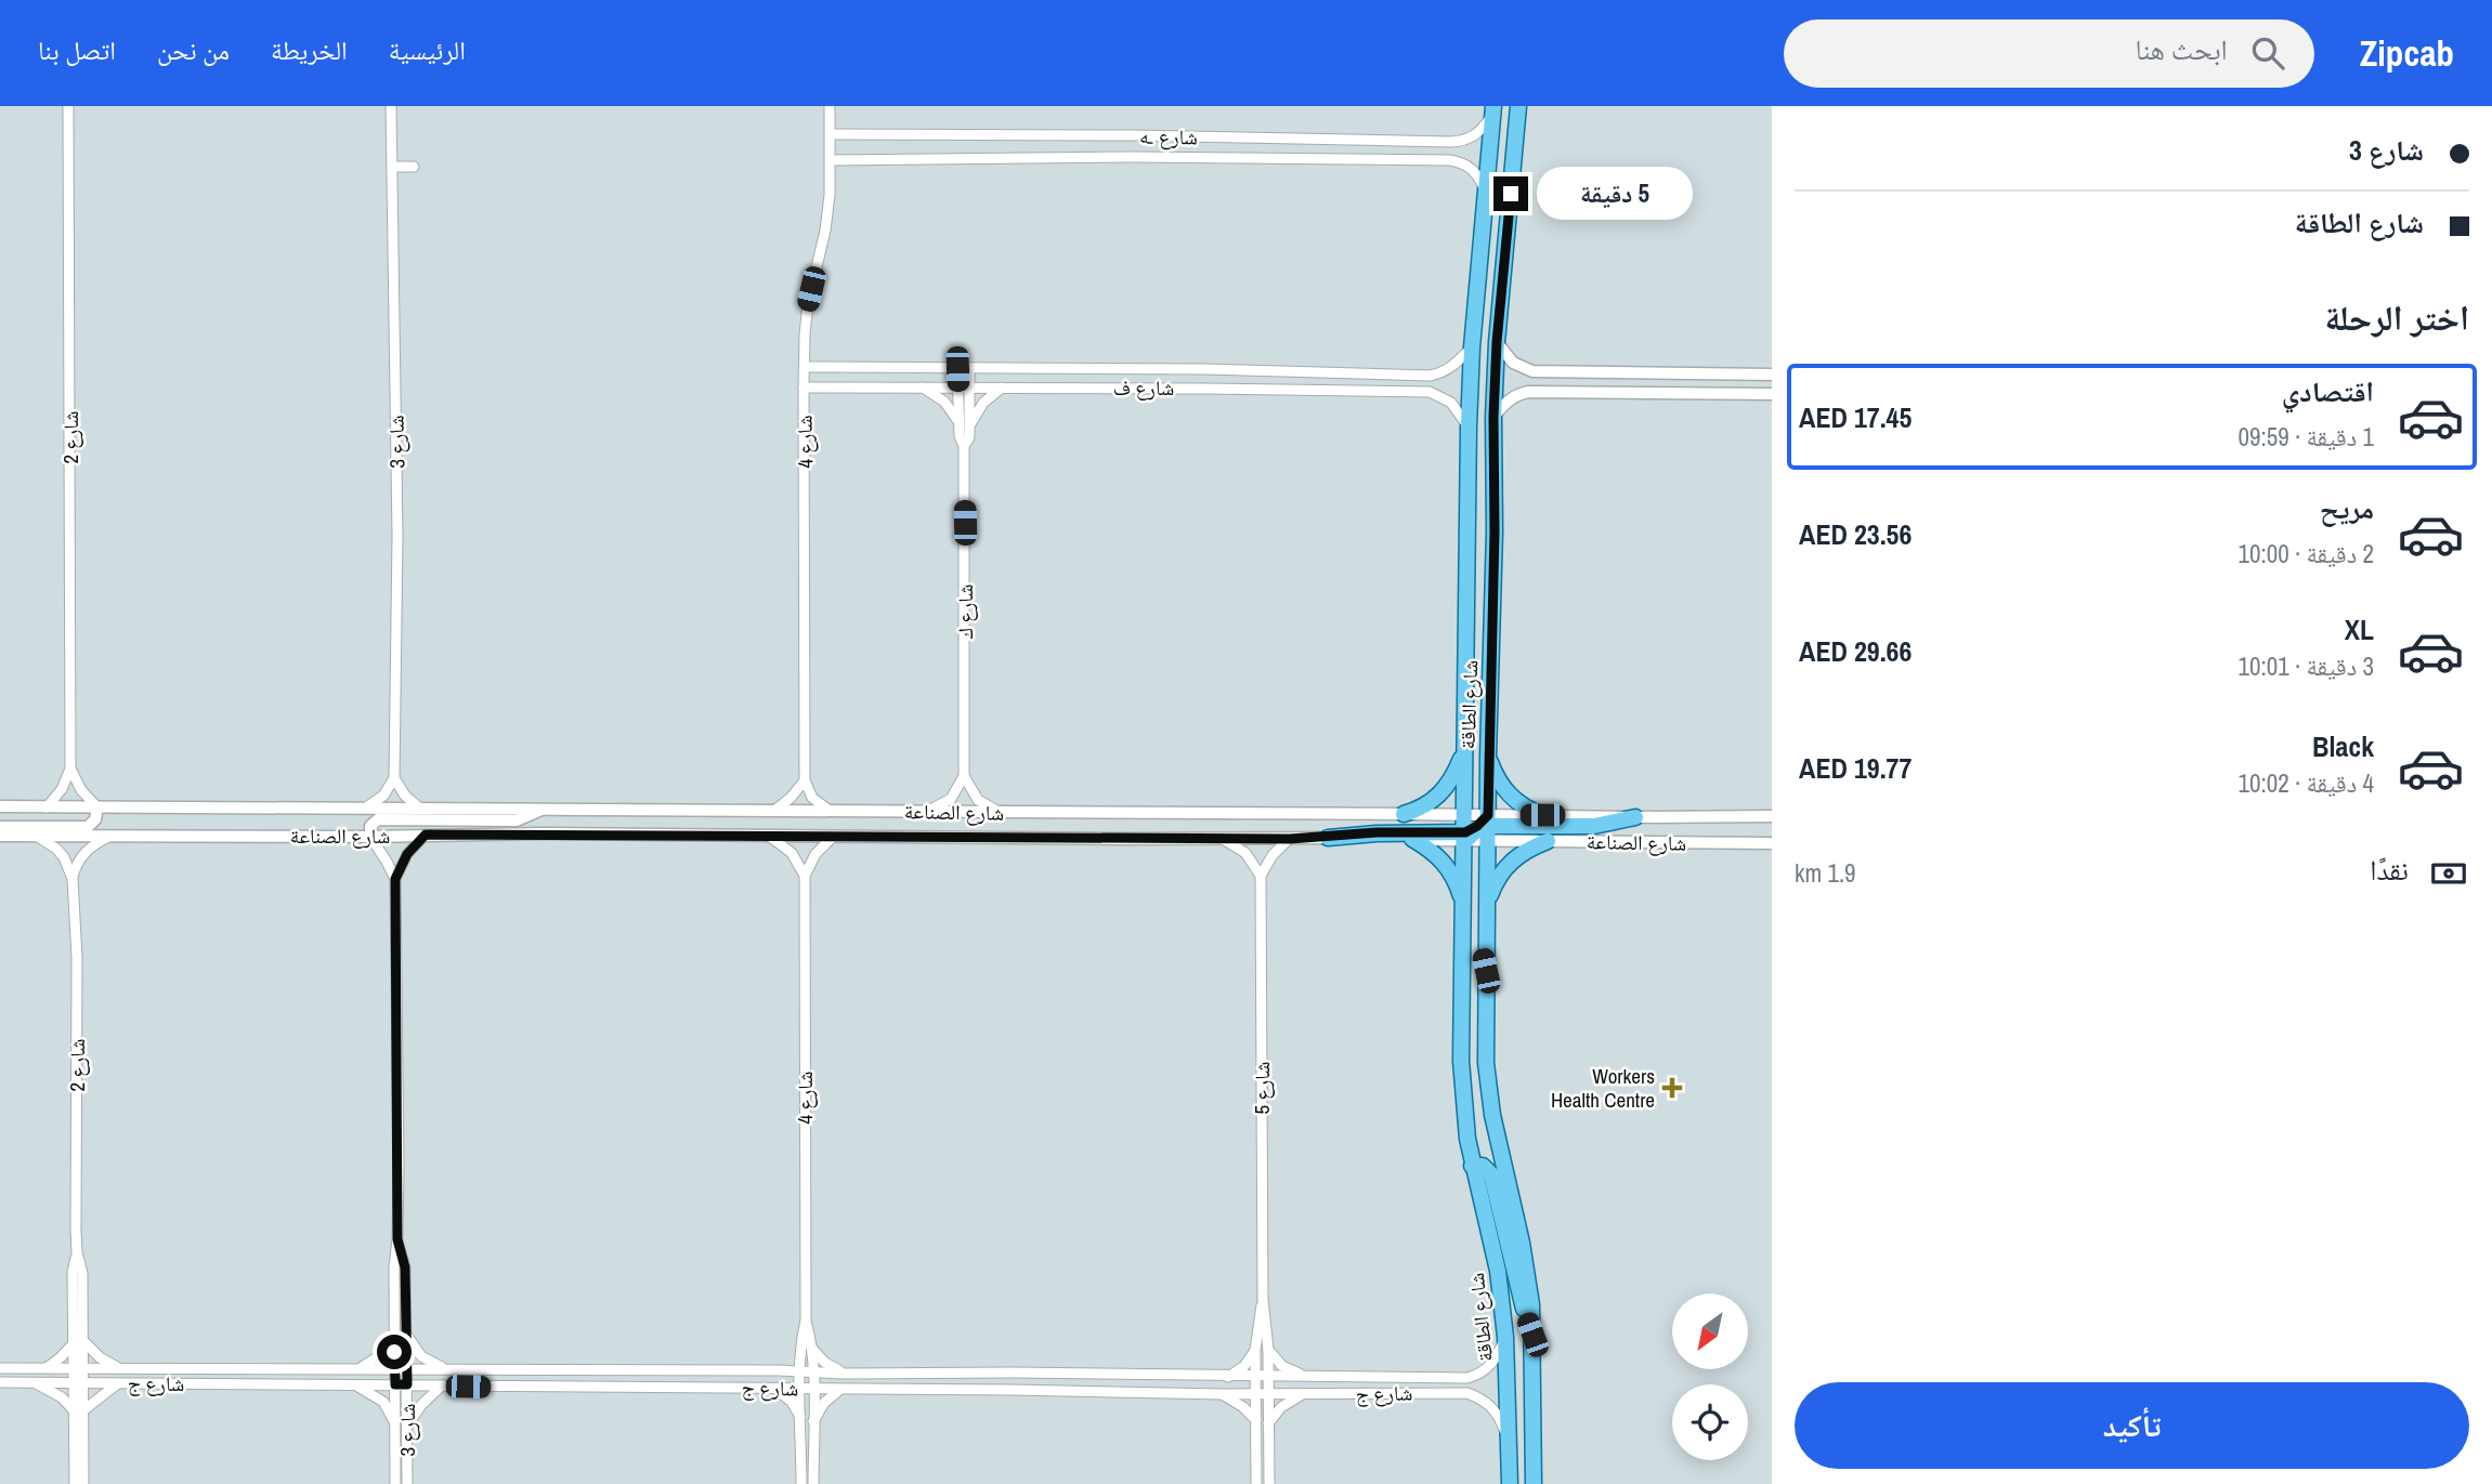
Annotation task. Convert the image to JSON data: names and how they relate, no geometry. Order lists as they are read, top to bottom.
{
  "streets": {
    "main road": ["شارع الطاقة"],
    "street": [
      "شارع ـه",
      "شارع ف",
      "شارع 2",
      "شارع 3",
      "شارع 4",
      "شارع ك",
      "شارع الصناعة",
      "شارع 5",
      "شارع ج"
    ]
  },
  "crossings": [
    ["شارع ـه", "شارع 4"],
    ["شارع ـه", "شارع الطاقة"],
    ["شارع ف", "شارع 4"],
    ["شارع ف", "شارع ك"],
    ["شارع ف", "شارع الطاقة"],
    ["شارع 2", "شارع الصناعة"],
    ["شارع 2", "شارع ج"],
    ["شارع 3", "شارع الصناعة"],
    ["شارع 3", "شارع ج"],
    ["شارع 4", "شارع ج"],
    ["شارع الطاقة", "شارع الصناعة"],
    ["شارع الطاقة", "شارع ج"],
    ["شارع 5", "شارع ج"]
  ],
  "places": {
    "health": ["Workers Health Centre"]
  },
  "north": "bottom left",
  "page": {
    "header": "Zipcab",
    "search": "ابحث هنا",
    "nav": [
      "الرئيسية",
      "الخريطة",
      "من نحن",
      "اتصل بنا"
    ],
    "banner": ["شارع 3", "شارع الطاقة"],
    "bubble": "5 دقيقة",
    "heading": "اختر الرحلة",
    "list": [
      {
        "name": "اقتصادي",
        "note": "1 دقيقة · 09:59",
        "value": "AED 17.45"
      },
      {
        "name": "مريح",
        "note": "2 دقيقة · 10:00",
        "value": "AED 23.56"
      },
      {
        "name": "XL",
        "note": "3 دقيقة · 10:01",
        "value": "AED 29.66"
      },
      {
        "name": "Black",
        "note": "4 دقيقة · 10:02",
        "value": "AED 19.77"
      }
    ],
    "pay": ["نقدًا", "1.9 km"],
    "buttons": "تأكيد"
  }
}
